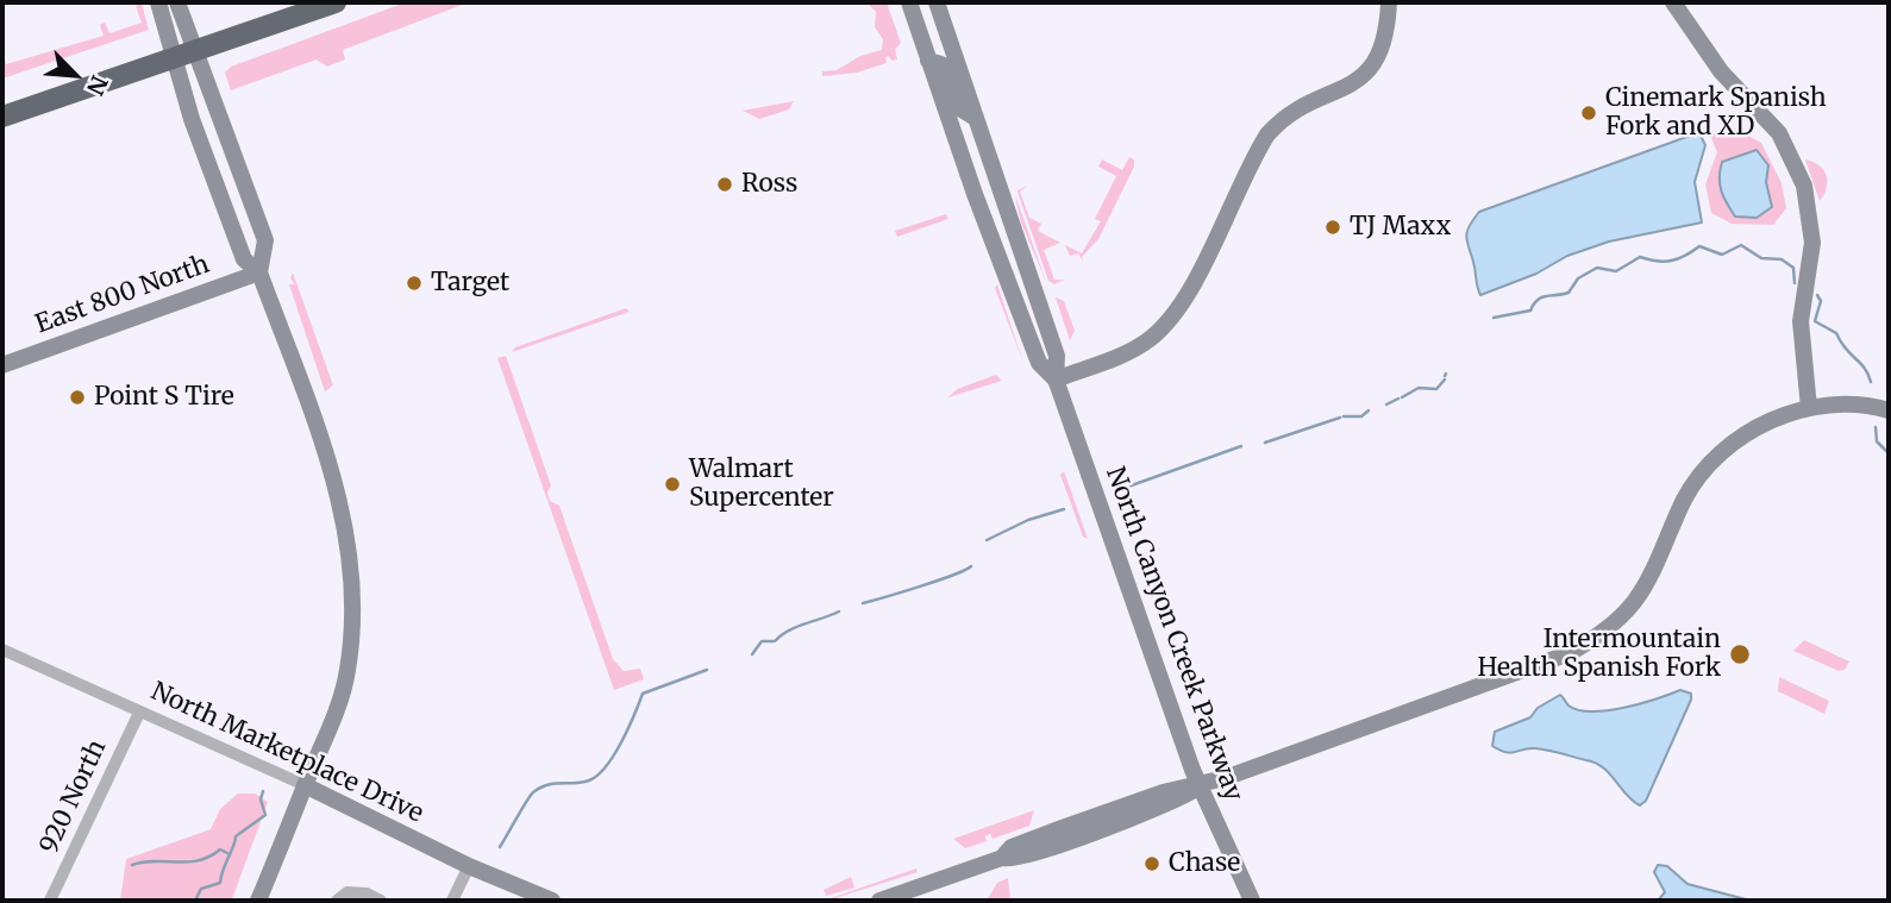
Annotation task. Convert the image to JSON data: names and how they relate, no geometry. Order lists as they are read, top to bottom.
{
  "streets": {
    "street": [
      "East 800 North",
      "North Canyon Creek Parkway",
      "North Marketplace Drive",
      "920 North"
    ]
  },
  "crossings": [
    ["North Marketplace Drive", "920 North"]
  ],
  "places": [
    "Cinemark Spanish Fork and XD",
    "Ross",
    "TJ Maxx",
    "Target",
    "Point S Tire",
    "Walmart Supercenter",
    "Intermountain Health Spanish Fork",
    "Chase"
  ],
  "north": "bottom right"
}
